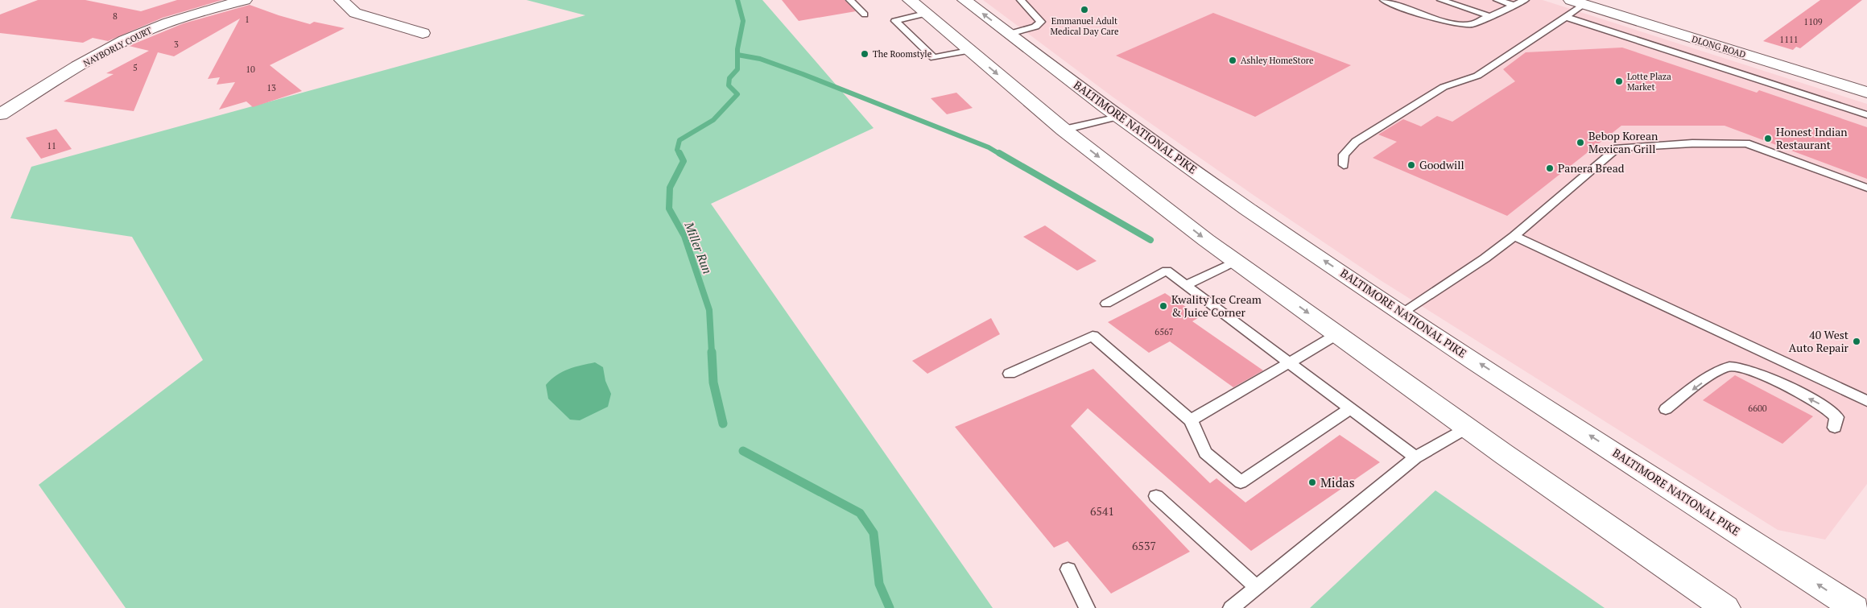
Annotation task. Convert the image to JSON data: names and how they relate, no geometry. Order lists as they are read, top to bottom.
{
  "streets": {
    "main road": ["NAYBORLY COURT", "DLONG ROAD", "BALTIMORE NATIONAL PIKE"]
  },
  "water": ["Miller Run"],
  "places": [
    "Emmanuel Adult Medical Day Care",
    "The Roomstyle",
    "Ashley HomeStore",
    "Lotte Plaza Market",
    "Honest Indian Restaurant",
    "Bebop Korean Mexican Grill",
    "Goodwill",
    "Panera Bread",
    "Kwality Ice Cream & Juice Corner",
    "40 West Auto Repair",
    "Midas"
  ],
  "house_numbers": [
    "8",
    "1",
    "1109",
    "1111",
    "3",
    "5",
    "10",
    "13",
    "11",
    "6567",
    "6600",
    "6541",
    "6537"
  ]
}
